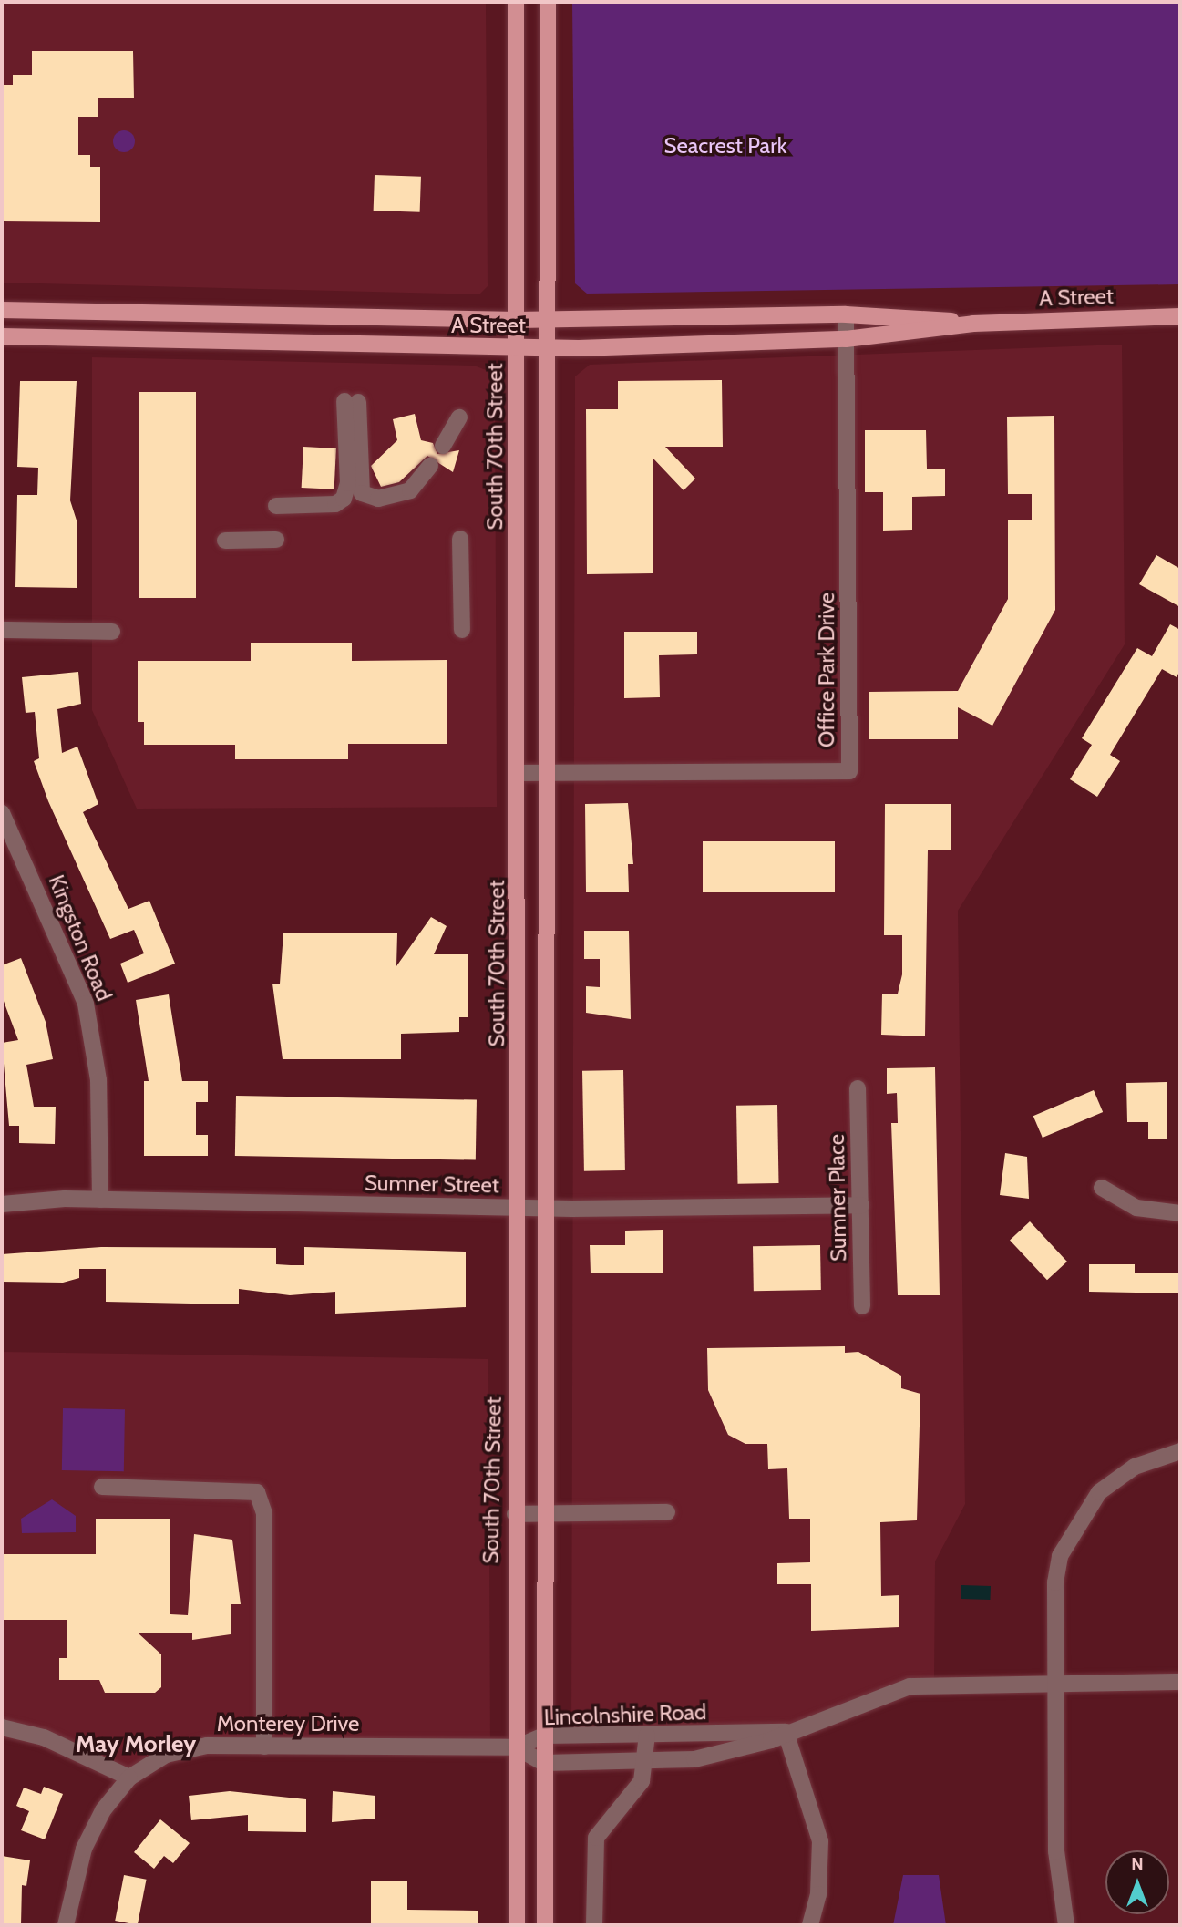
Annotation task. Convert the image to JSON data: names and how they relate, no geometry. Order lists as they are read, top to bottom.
{
  "streets": {
    "main road": ["A Street", "South 70th Street"],
    "street": [
      "Office Park Drive",
      "Kingston Road",
      "Sumner Street",
      "Sumner Place",
      "Lincolnshire Road",
      "Monterey Drive"
    ]
  },
  "crossings": [
    ["A Street", "South 70th Street"],
    ["A Street", "Office Park Drive"],
    ["South 70th Street", "Office Park Drive"],
    ["South 70th Street", "Sumner Street"],
    ["South 70th Street", "Lincolnshire Road"],
    ["South 70th Street", "Monterey Drive"],
    ["Kingston Road", "Sumner Street"],
    ["Sumner Street", "Sumner Place"],
    ["Lincolnshire Road", "Monterey Drive"]
  ],
  "districts": ["May Morley"],
  "parks": ["Seacrest Park"],
  "north": "top"
}
